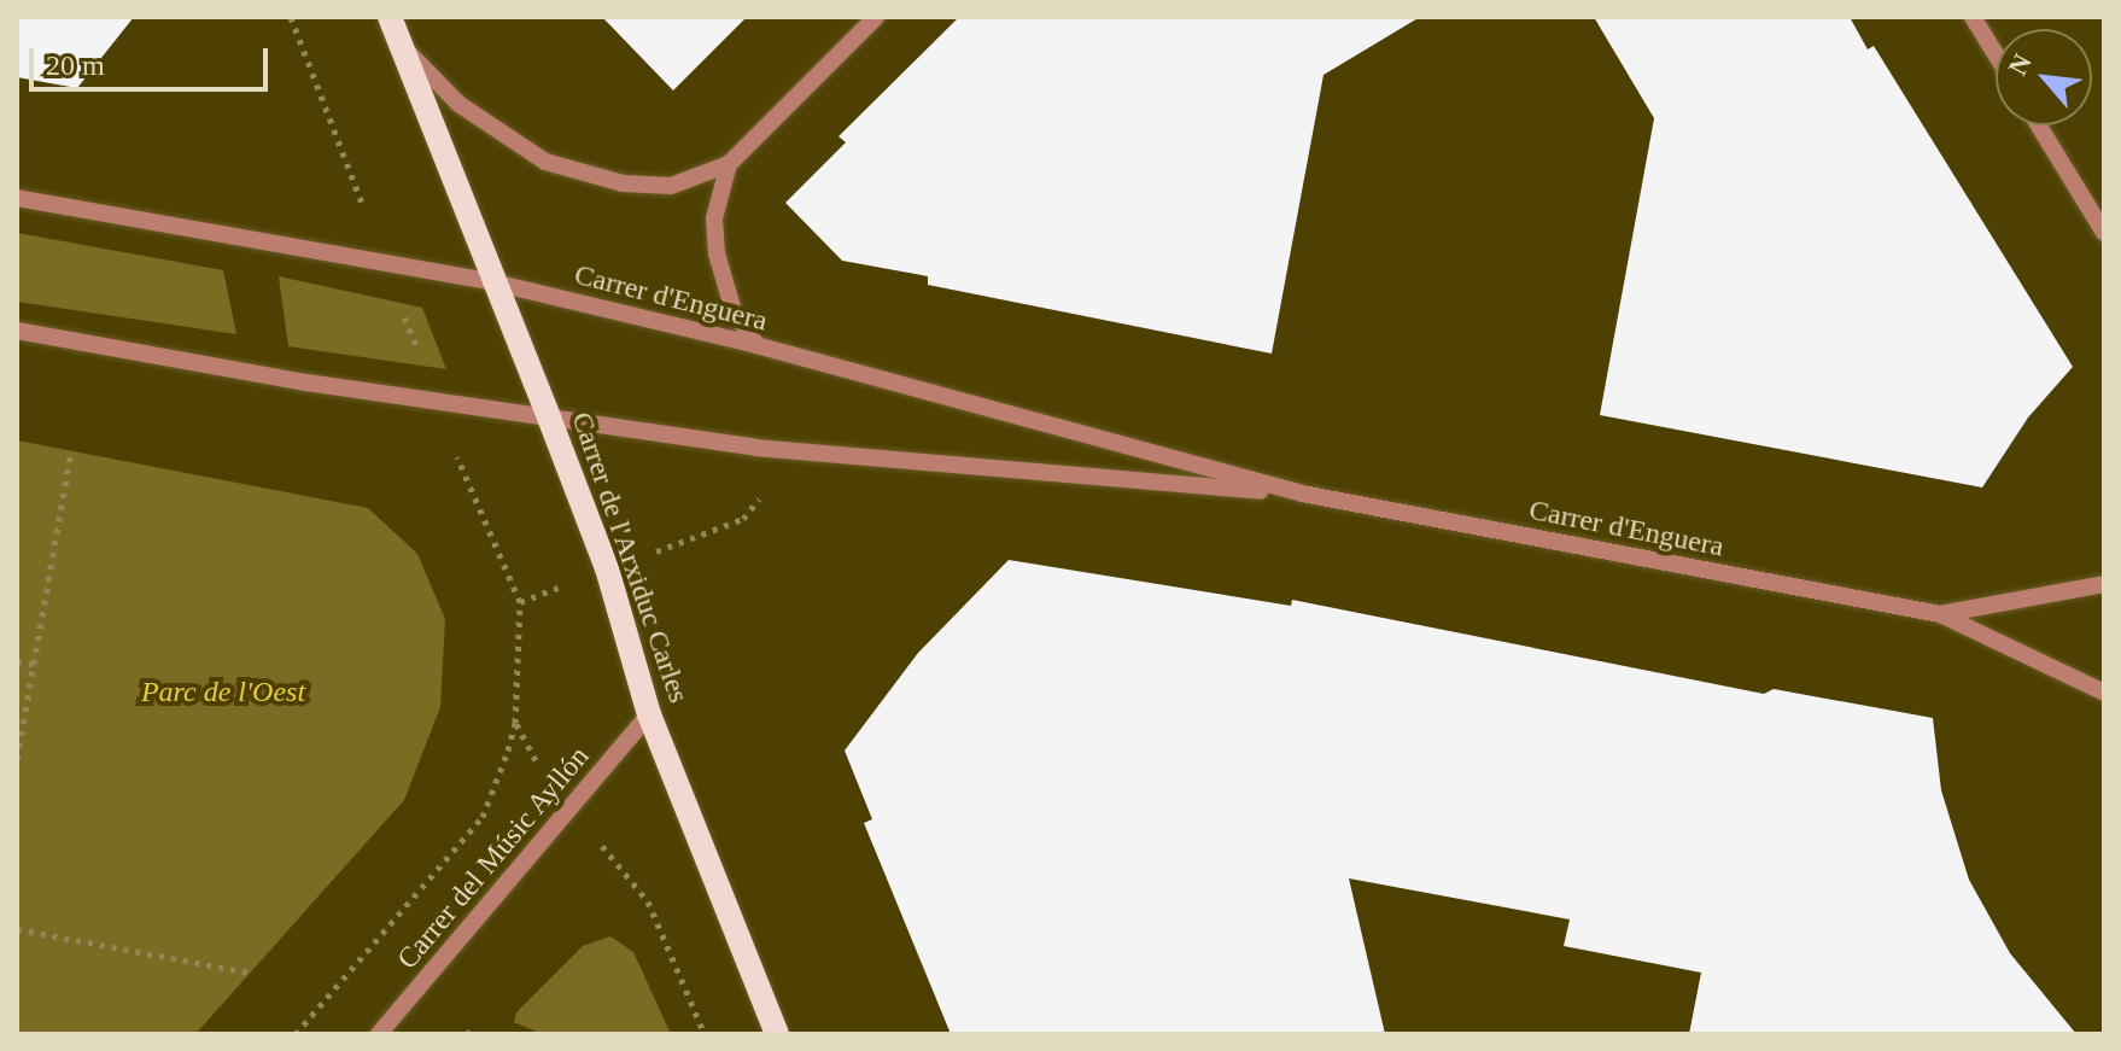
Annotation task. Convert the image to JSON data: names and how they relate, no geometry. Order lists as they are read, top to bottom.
{
  "streets": {
    "main road": ["Carrer de l'Arxiduc Carles"],
    "street": ["Carrer d'Enguera", "Carrer del Músic Ayllón"]
  },
  "crossings": [
    ["Carrer d'Enguera", "Carrer de l'Arxiduc Carles"],
    ["Carrer de l'Arxiduc Carles", "Carrer del Músic Ayllón"]
  ],
  "parks": ["Parc de l'Oest"],
  "scale_bar": "20 m",
  "north": "top left"
}
